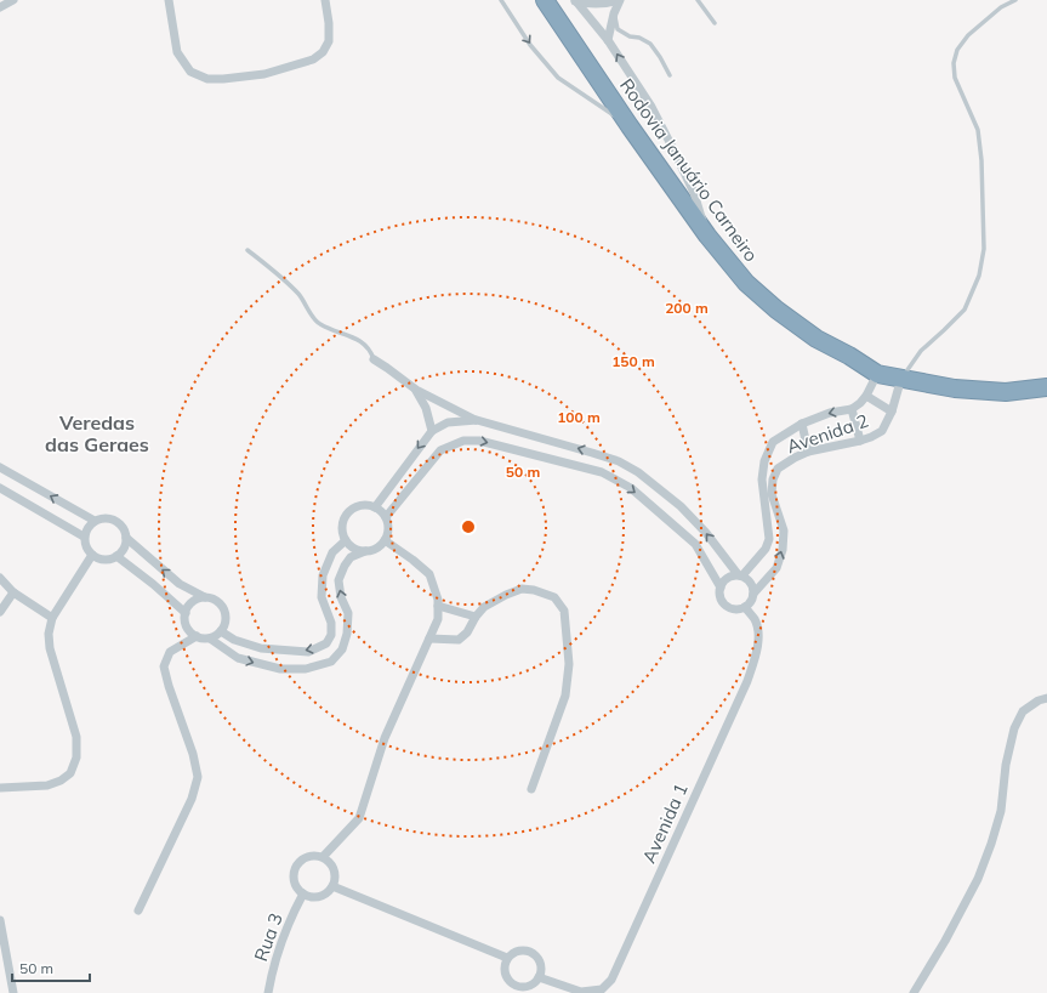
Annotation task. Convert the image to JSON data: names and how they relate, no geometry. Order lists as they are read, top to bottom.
{
  "streets": {
    "highway": ["Rodovia Januário Carneiro"],
    "street": ["Avenida 2", "Avenida 1", "Rua 3"]
  },
  "crossings": [
    ["Rodovia Januário Carneiro", "Avenida 2"],
    ["Avenida 2", "Avenida 1"]
  ],
  "districts": ["Veredas das Geraes"],
  "scale_bar": "50 m",
  "rings": [
    "200 m",
    "150 m",
    "100 m",
    "50 m"
  ]
}
